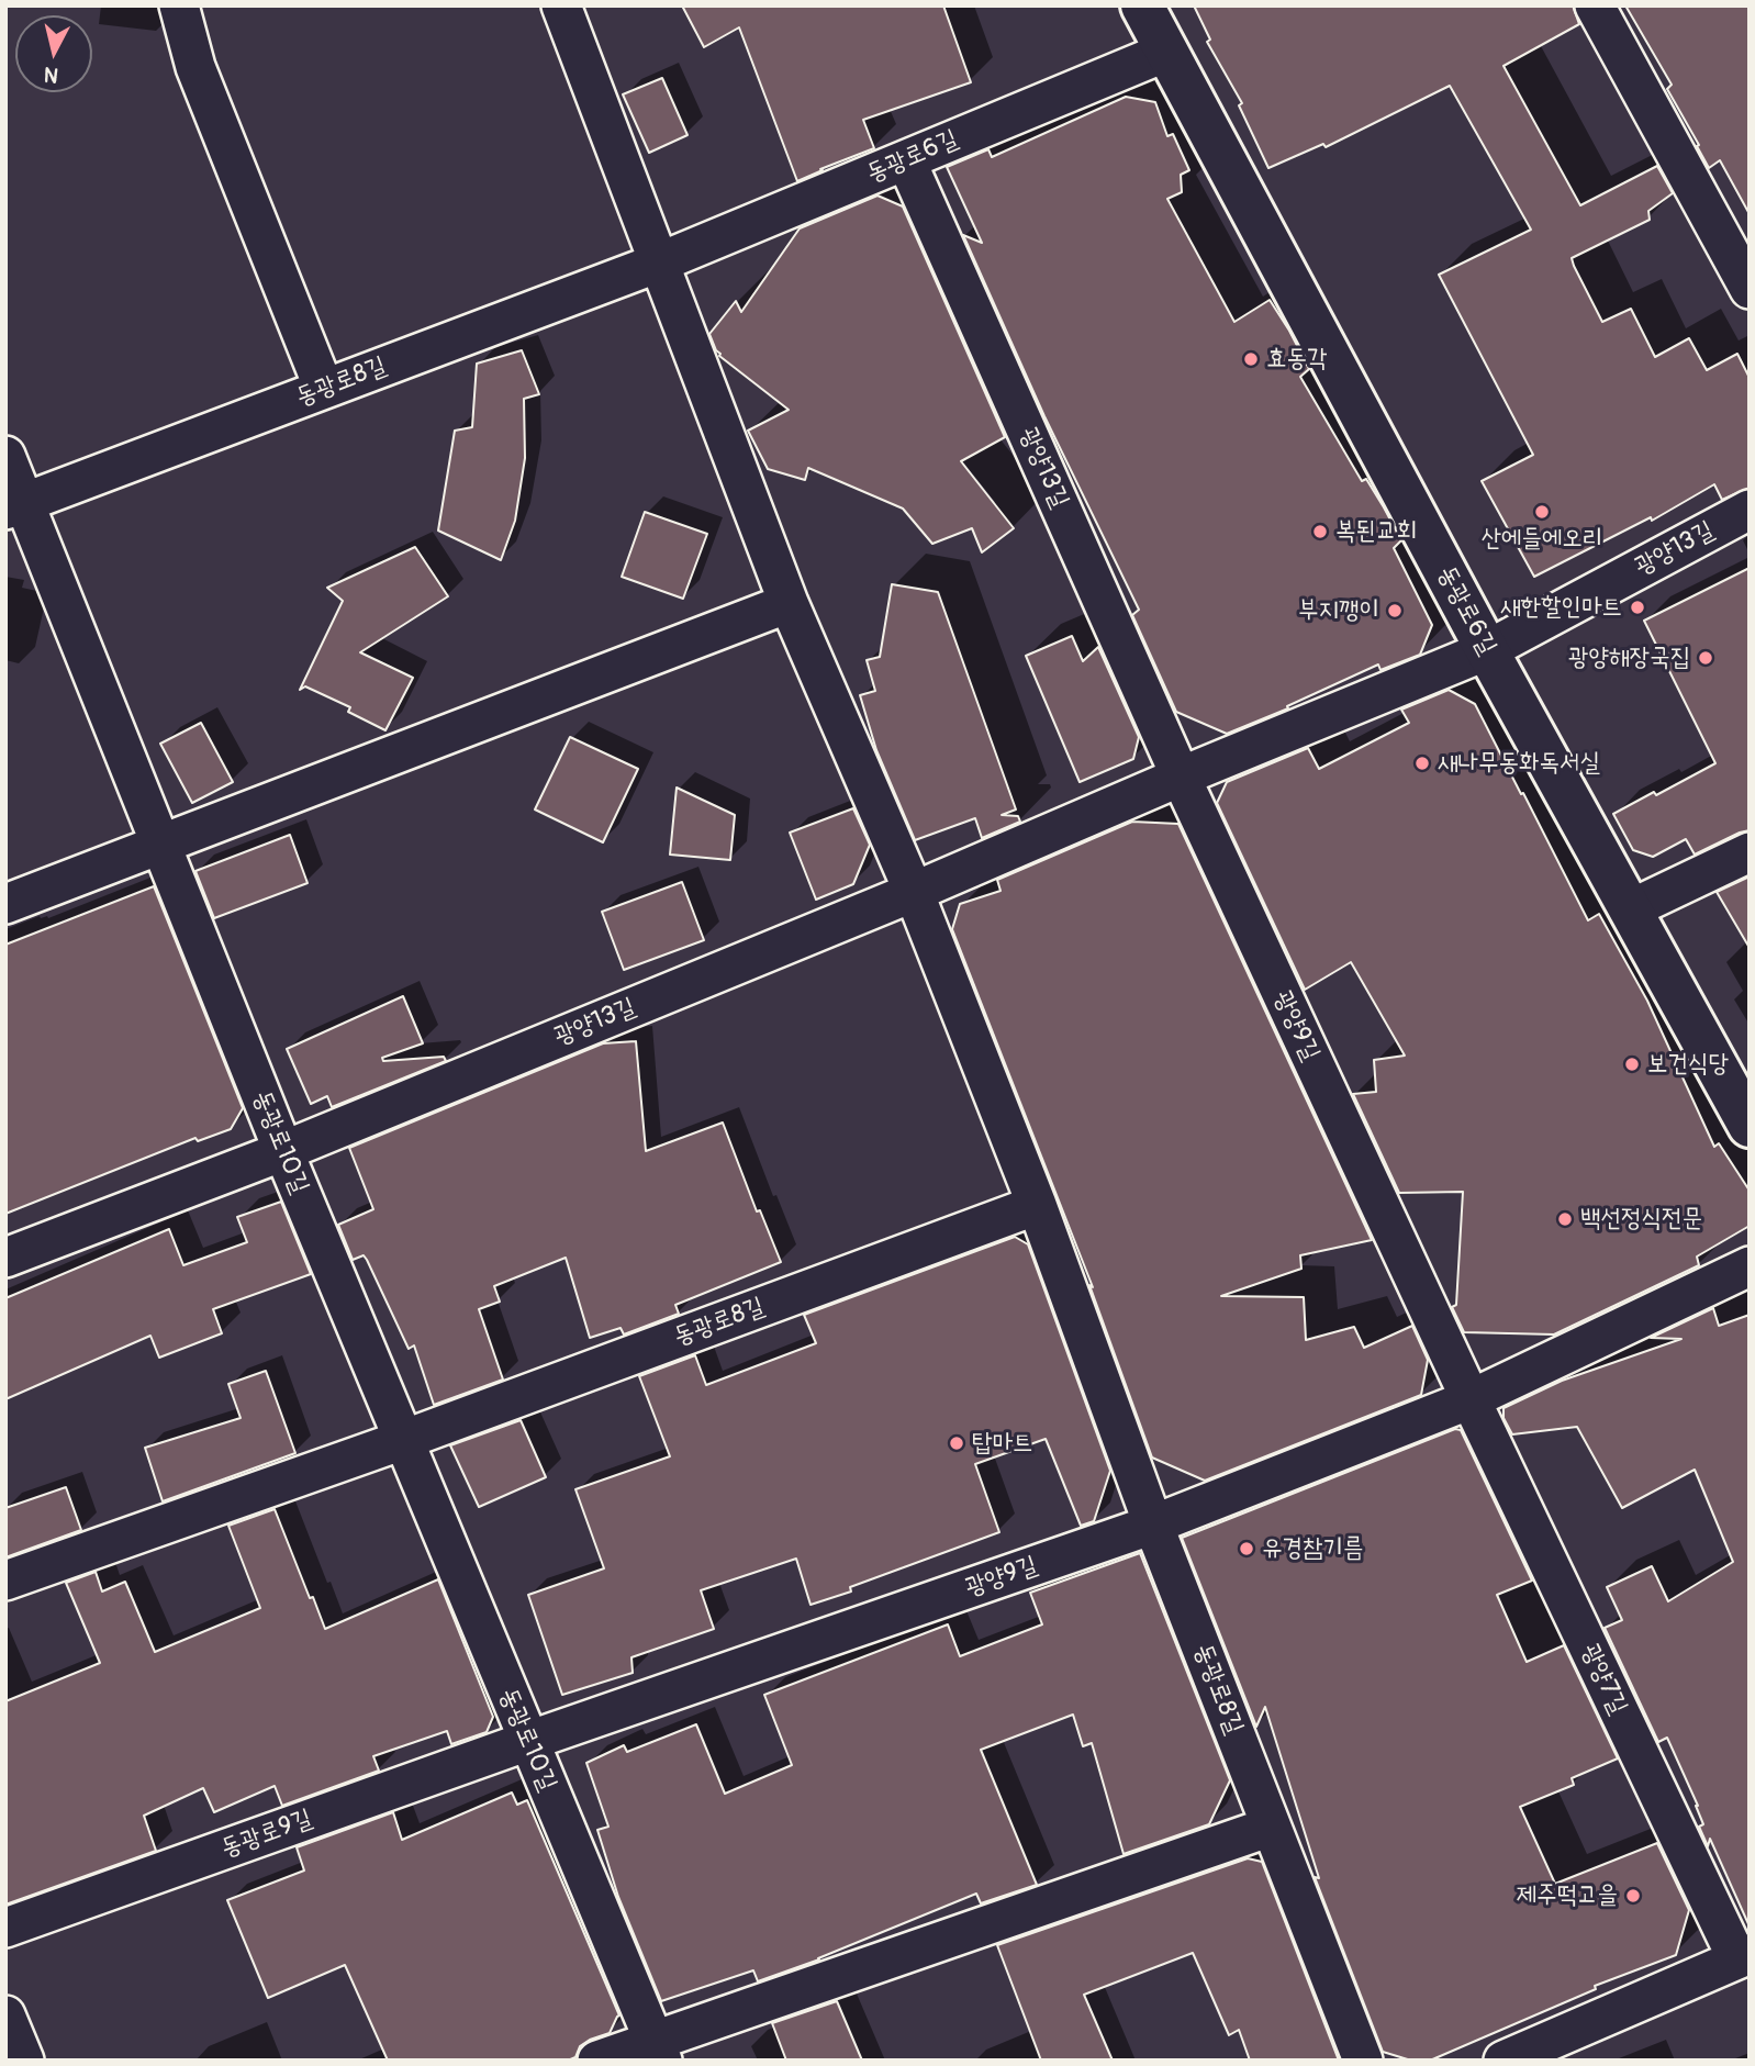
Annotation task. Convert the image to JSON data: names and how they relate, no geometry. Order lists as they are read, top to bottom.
{
  "streets": {
    "street": [
      "동광로6길",
      "동광로8길",
      "광양13길",
      "광양9길",
      "동광로10길",
      "광양7길",
      "동광로9길"
    ]
  },
  "crossings": [
    ["동광로6길", "동광로8길"],
    ["동광로6길", "광양13길"],
    ["동광로8길", "광양13길"],
    ["동광로8길", "광양9길"],
    ["동광로8길", "동광로10길"],
    ["광양13길", "광양9길"],
    ["광양13길", "동광로10길"],
    ["광양9길", "동광로10길"],
    ["광양9길", "광양7길"],
    ["광양9길", "동광로9길"],
    ["동광로10길", "동광로9길"]
  ],
  "places": [
    "효동각",
    "산에들에오리",
    "복된교회",
    "새한할인마트",
    "부지깽이",
    "광양해장국집",
    "새나무동화독서실",
    "보건식당",
    "백선정식전문",
    "탑마트",
    "유경참기름",
    "제주떡고을"
  ],
  "north": "bottom"
}
